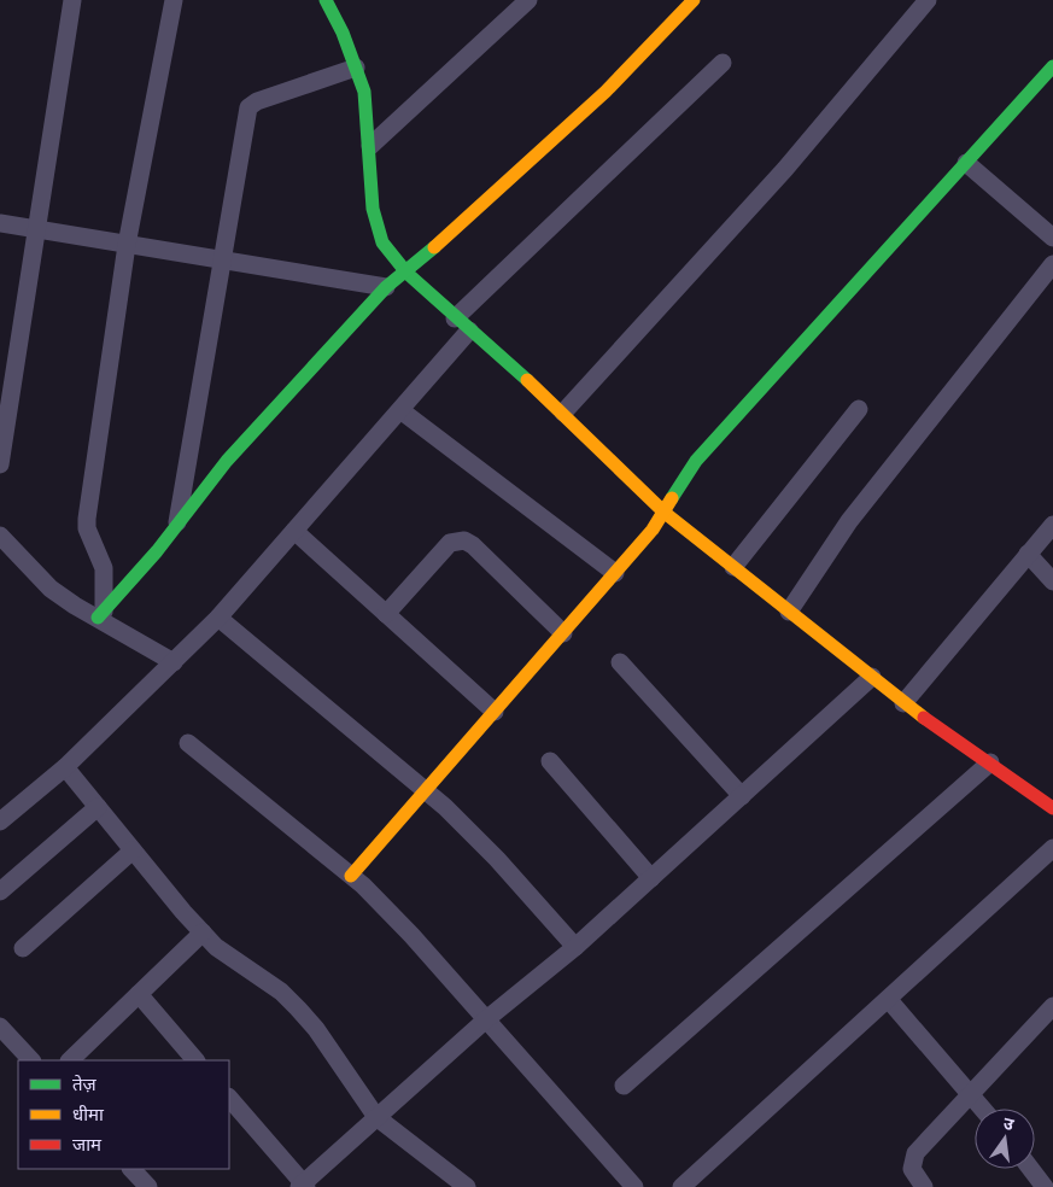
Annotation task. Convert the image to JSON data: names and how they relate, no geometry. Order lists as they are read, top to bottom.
{
  "legend": ["तेज़", "धीमा", "जाम"],
  "north": "top"
}
